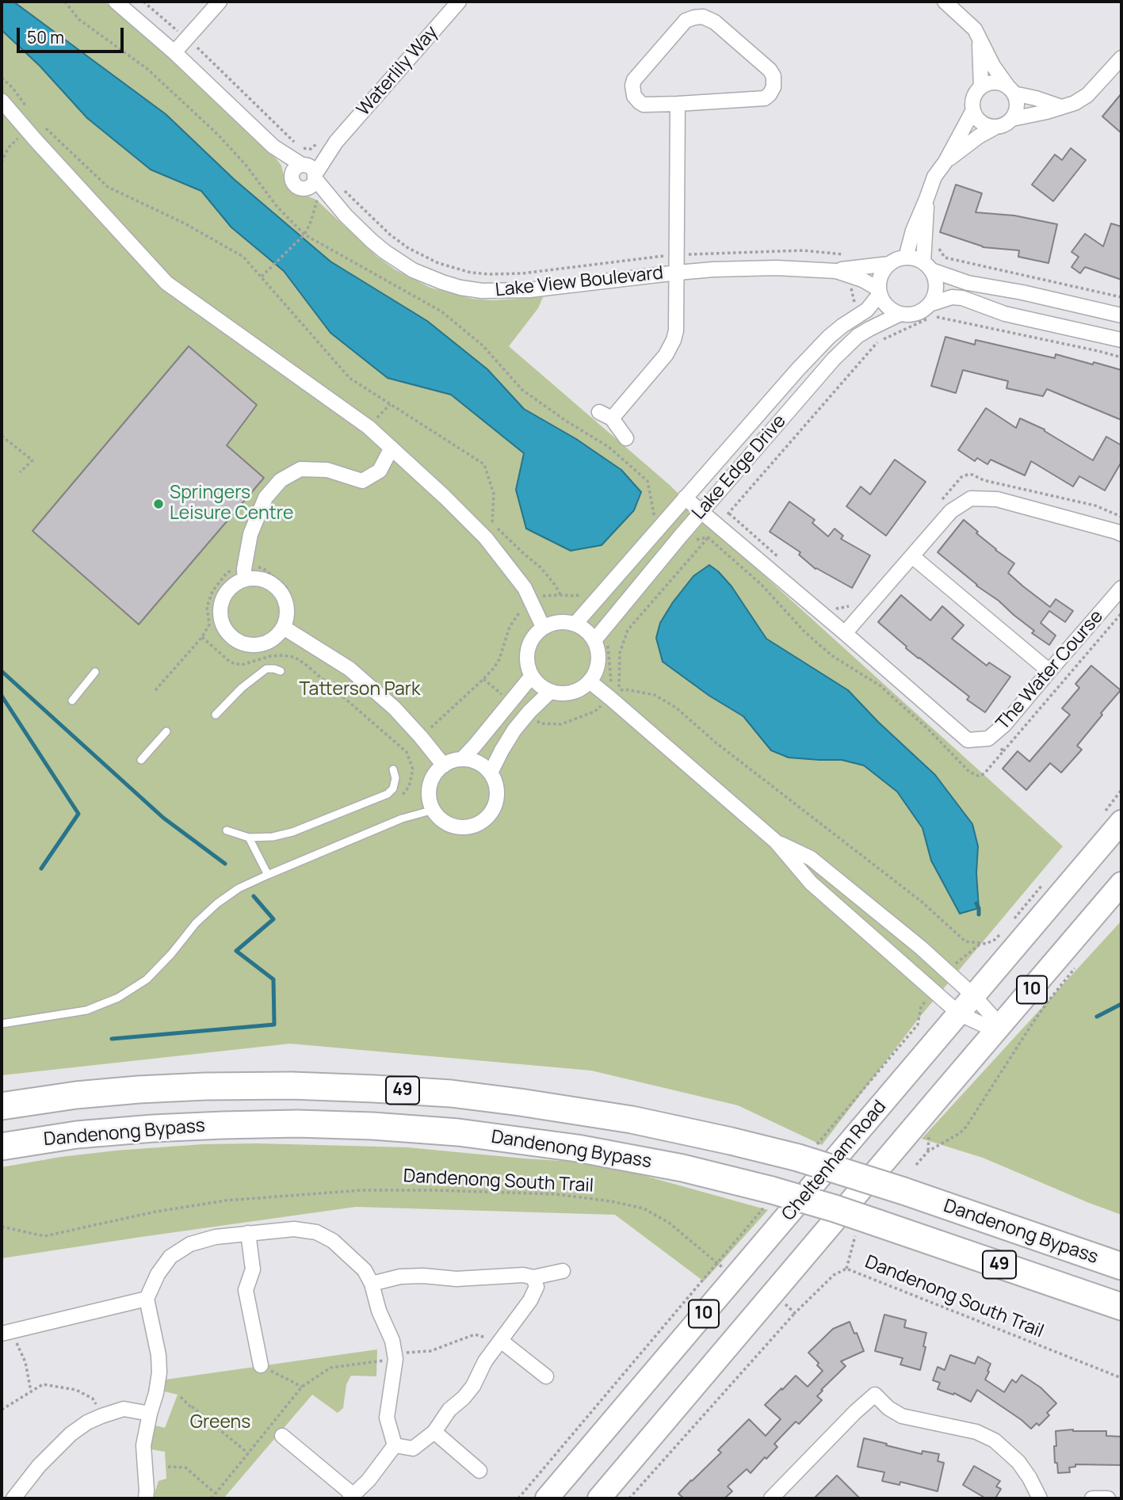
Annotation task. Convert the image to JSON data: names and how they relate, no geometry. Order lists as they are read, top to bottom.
{
  "streets": {
    "highway": ["49", "Dandenong Bypass"],
    "main road": ["10", "Cheltenham Road"],
    "street": [
      "Waterlily Way",
      "Lake View Boulevard",
      "Lake Edge Drive",
      "The Water Course"
    ],
    "path": ["Dandenong South Trail"]
  },
  "crossings": [
    ["Waterlily Way", "Lake View Boulevard"],
    ["Lake View Boulevard", "Lake Edge Drive"],
    ["Lake Edge Drive", "The Water Course"],
    ["Cheltenham Road", "Dandenong South Trail"]
  ],
  "parks": ["Tatterson Park", "Greens"],
  "places": ["Springers Leisure Centre"],
  "scale_bar": "50 m"
}
